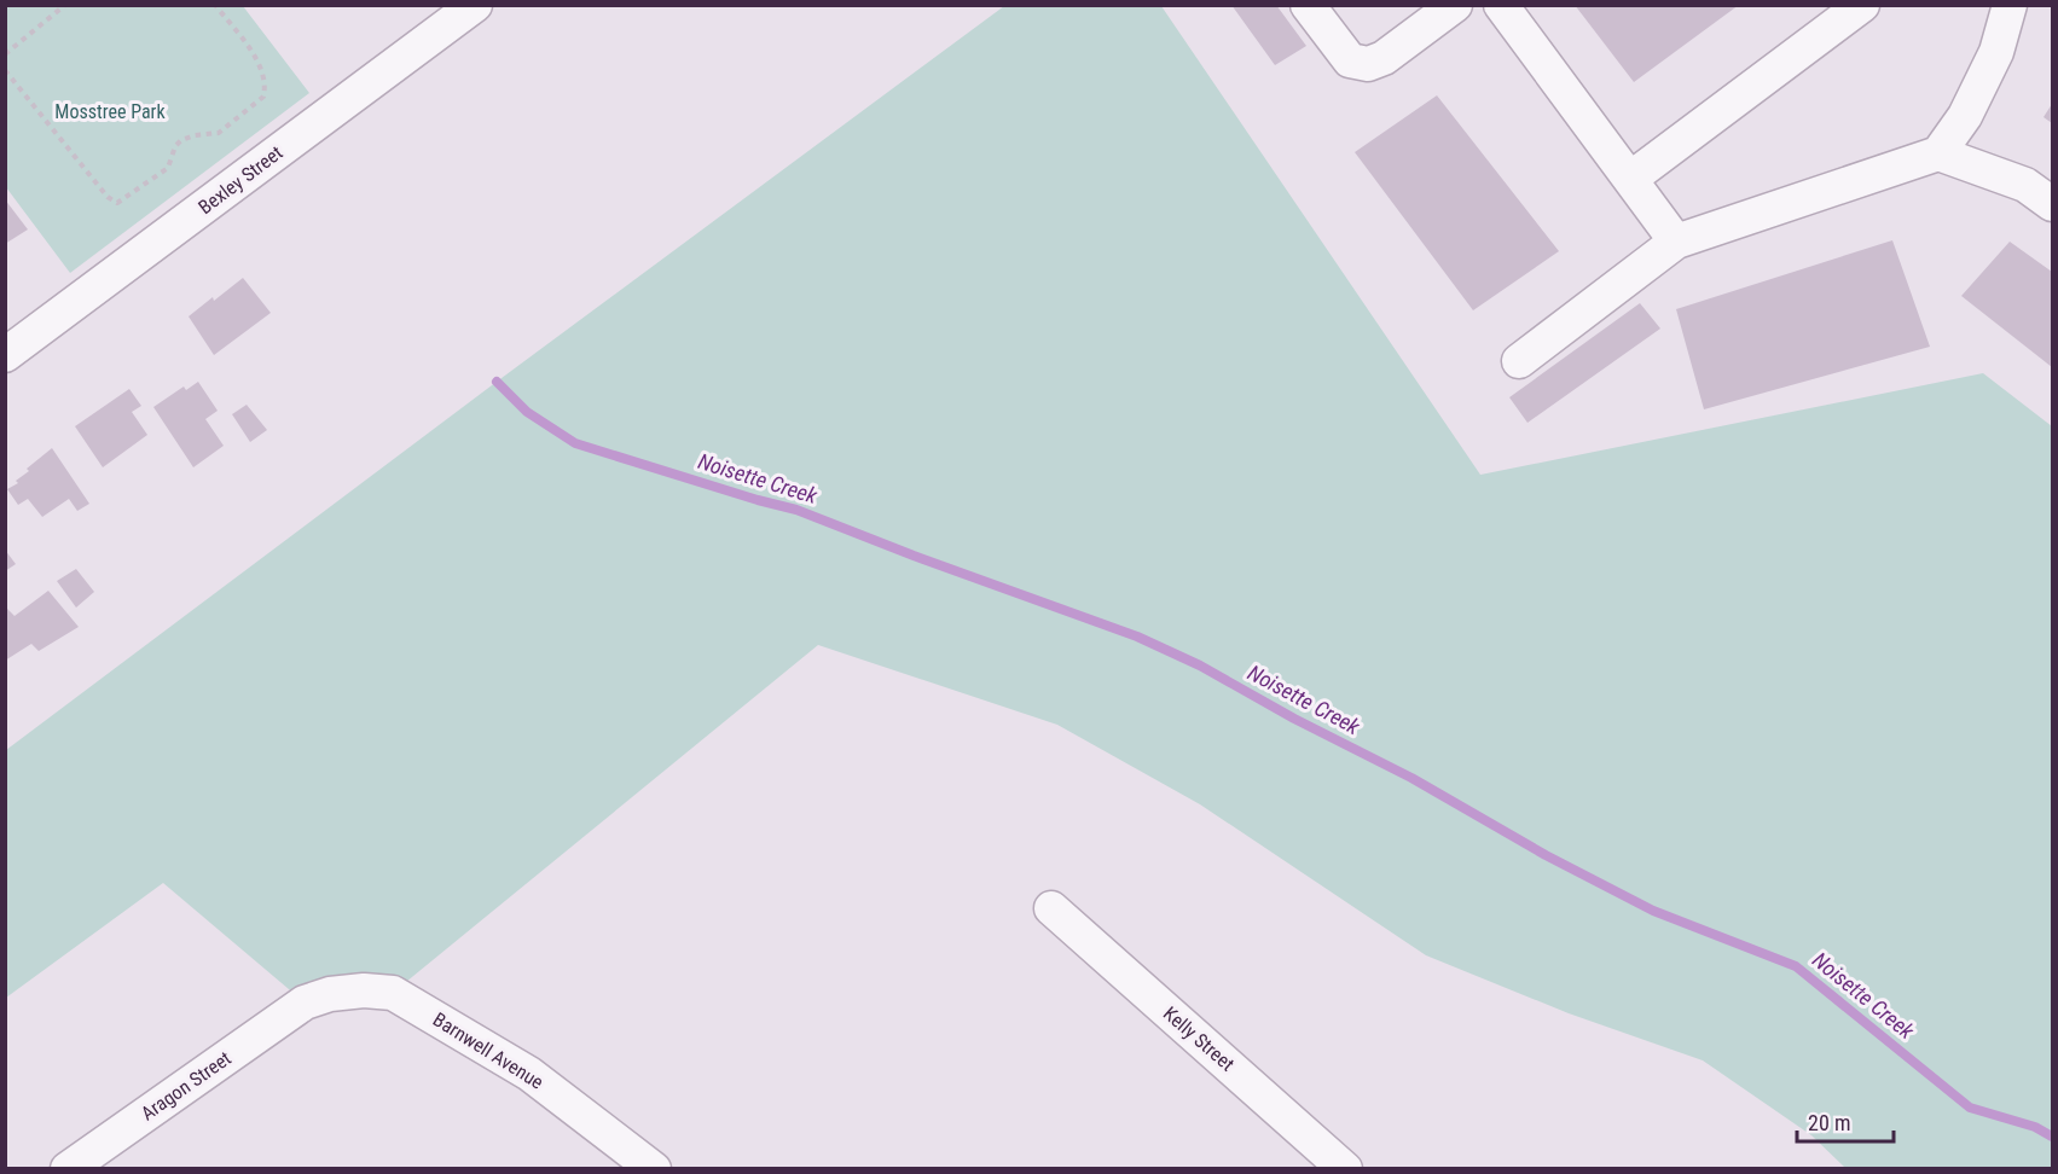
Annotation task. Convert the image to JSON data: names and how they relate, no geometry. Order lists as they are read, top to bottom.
{
  "streets": {
    "street": [
      "Bexley Street",
      "Kelly Street",
      "Barnwell Avenue",
      "Aragon Street"
    ]
  },
  "crossings": [
    ["Barnwell Avenue", "Aragon Street"]
  ],
  "water": ["Noisette Creek"],
  "parks": ["Mosstree Park"],
  "scale_bar": "20 m"
}
